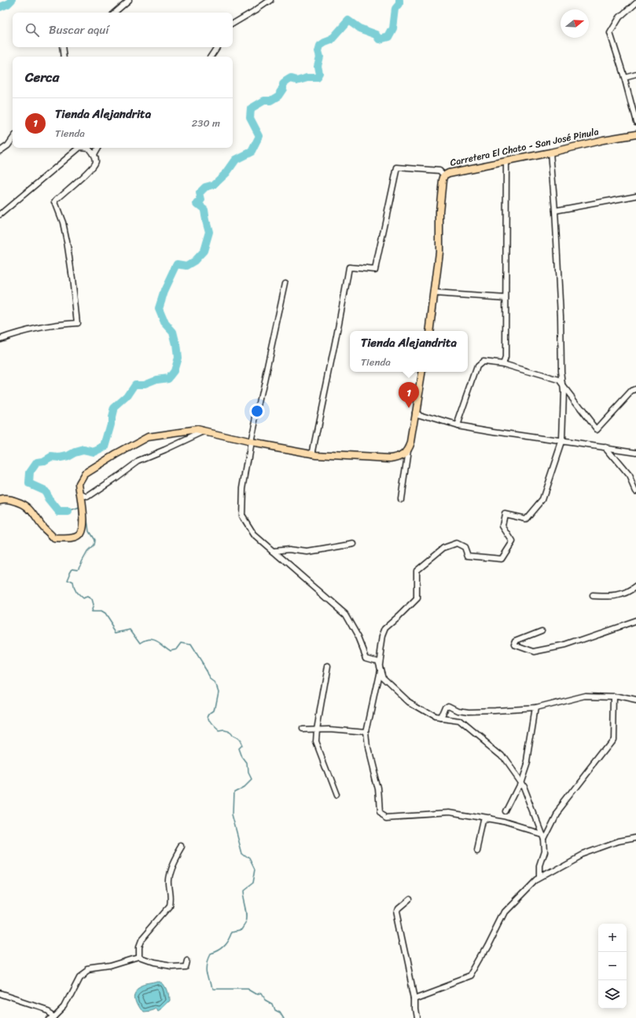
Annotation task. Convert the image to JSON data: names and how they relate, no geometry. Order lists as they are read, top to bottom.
{
  "streets": {
    "main road": ["Carretera El Chato - San José Pinula"]
  },
  "north": "right",
  "page": {
    "search": "Buscar aquí",
    "heading": "Cerca",
    "list": [
      {
        "mark": "1",
        "name": "Tienda Alejandrita",
        "note": "Tienda",
        "value": "230 m"
      }
    ],
    "popup": ["Tienda Alejandrita", "Tienda"],
    "pins": "1",
    "map_buttons": ["+", "−"]
  }
}
